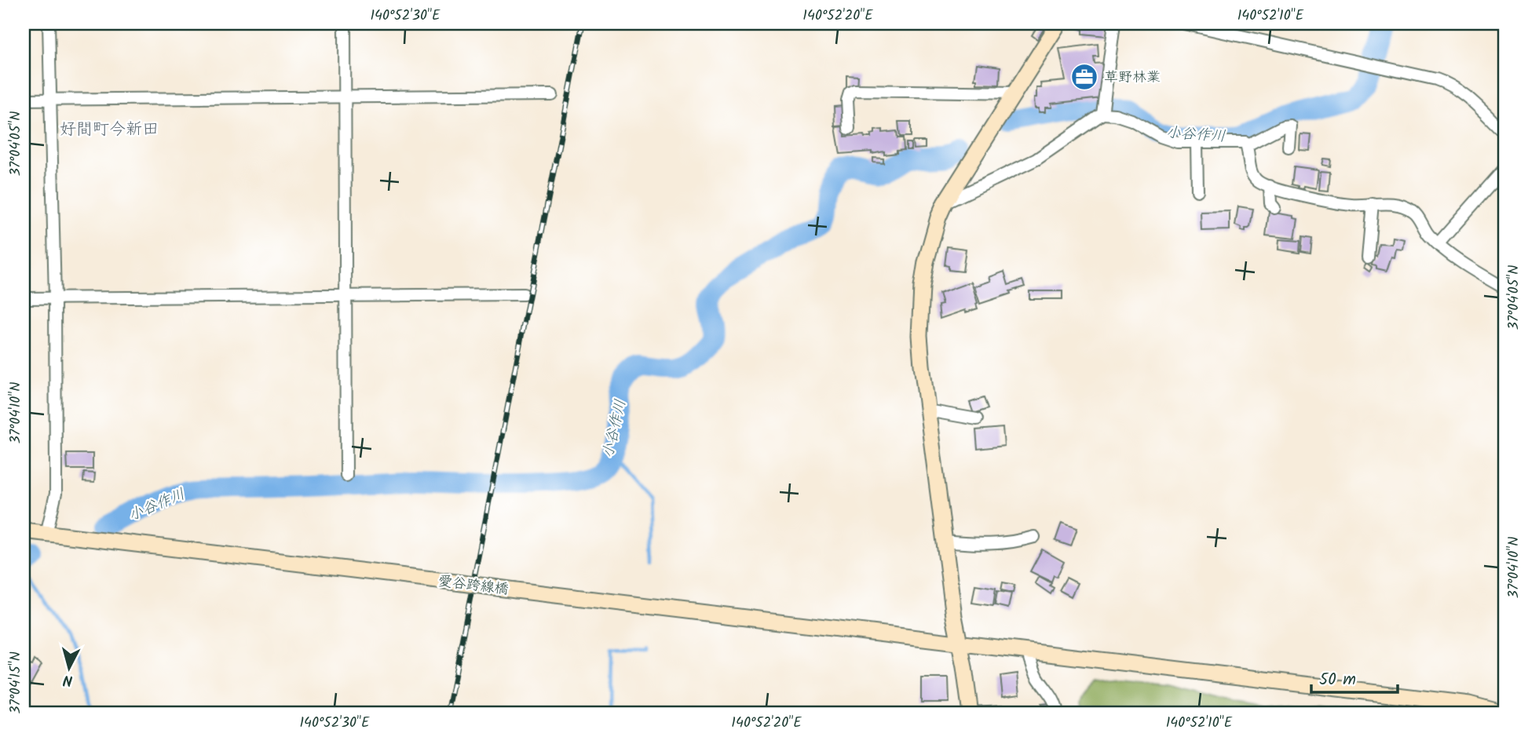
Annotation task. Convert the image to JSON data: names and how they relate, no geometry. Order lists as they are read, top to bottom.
{
  "streets": {
    "street": ["愛谷跨線橋"]
  },
  "districts": ["好間町今新田"],
  "water": ["小谷作川"],
  "places": {
    "office": ["草野林業"]
  },
  "scale_bar": "50 m",
  "north": "bottom",
  "coordinates": [
    "140°52'30\"E",
    "140°52'20\"E",
    "140°52'10\"E",
    "37°04'05\"N",
    "37°04'10\"N",
    "37°04'15\"N"
  ]
}
